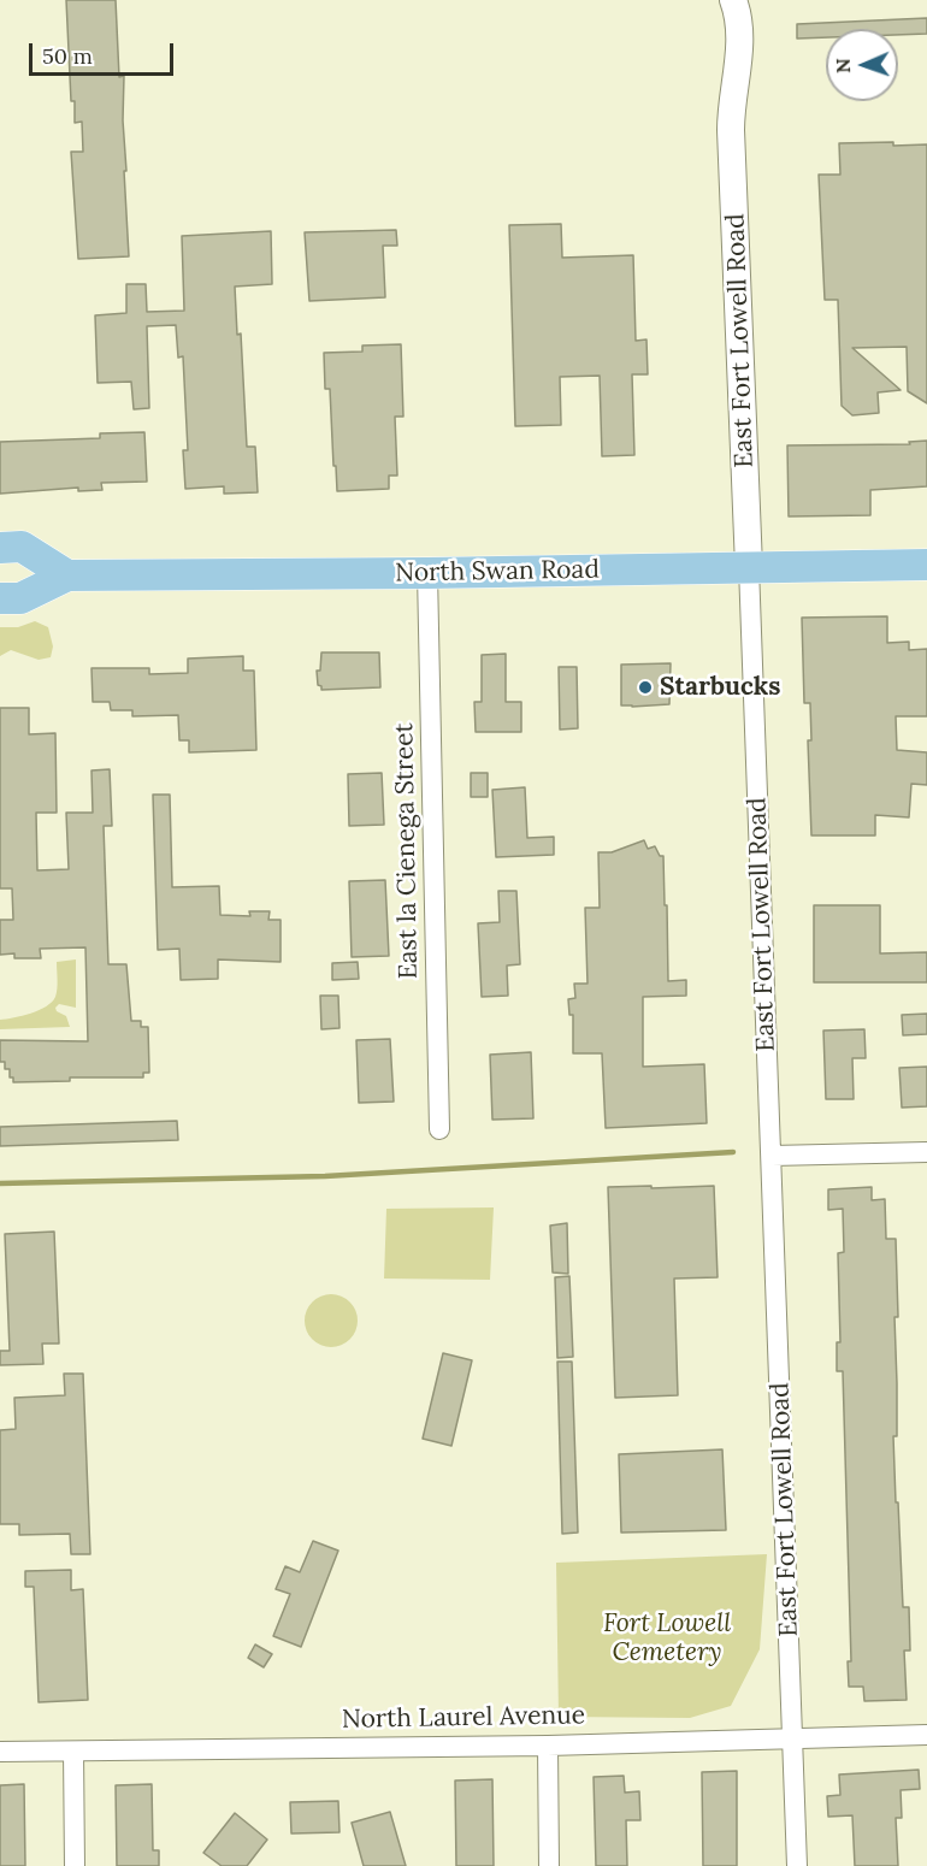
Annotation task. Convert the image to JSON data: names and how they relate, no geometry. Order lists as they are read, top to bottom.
{
  "streets": {
    "main road": ["North Swan Road"],
    "street": ["East Fort Lowell Road", "East la Cienega Street", "North Laurel Avenue"]
  },
  "crossings": [
    ["East Fort Lowell Road", "North Swan Road"],
    ["East Fort Lowell Road", "North Laurel Avenue"],
    ["North Swan Road", "East la Cienega Street"]
  ],
  "parks": ["Fort Lowell Cemetery"],
  "places": ["Starbucks"],
  "scale_bar": "50 m",
  "north": "left"
}
